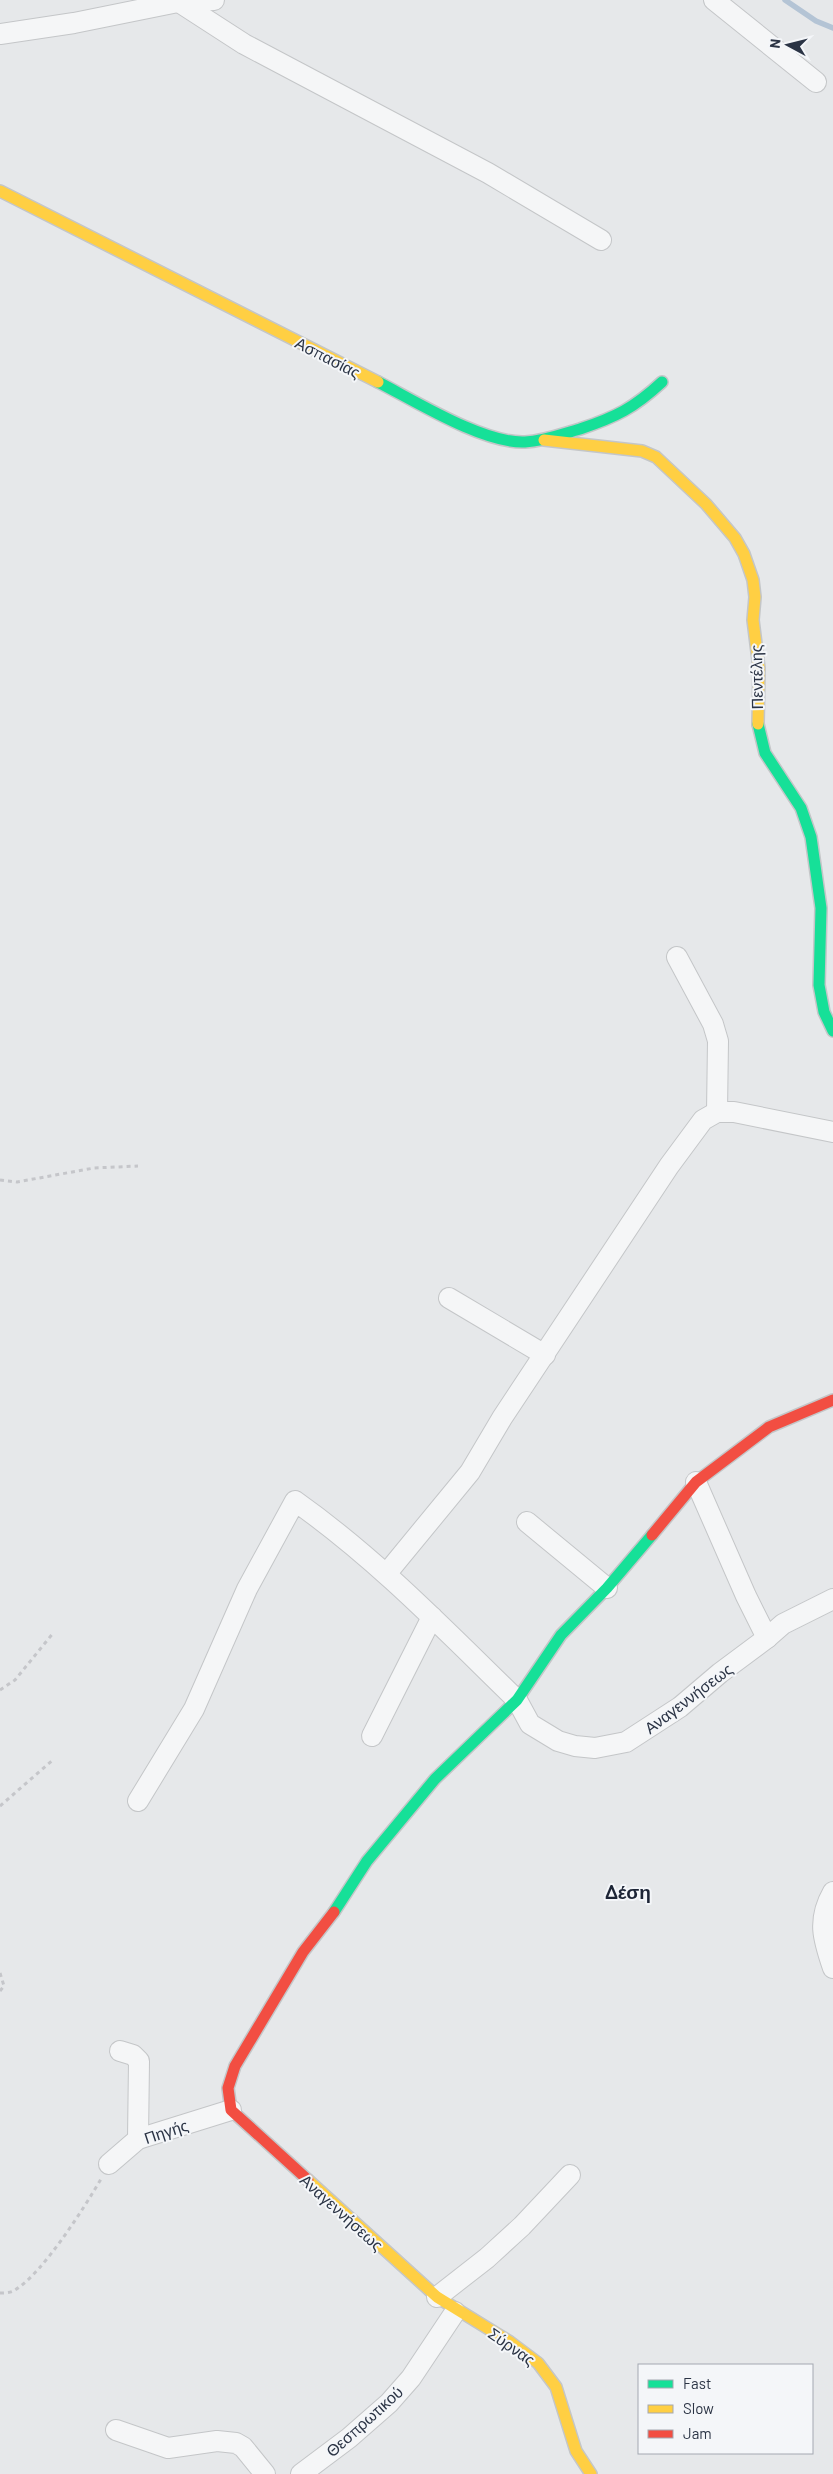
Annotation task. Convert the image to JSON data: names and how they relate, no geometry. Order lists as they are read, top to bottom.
{
  "streets": {
    "street": [
      "Ασπασίας",
      "Πεντέλης",
      "Αναγεννήσεως",
      "Πηγής",
      "Σύρνας",
      "Θεσπρωτικού"
    ]
  },
  "crossings": [
    ["Ασπασίας", "Πεντέλης"],
    ["Αναγεννήσεως", "Πηγής"],
    ["Αναγεννήσεως", "Σύρνας"],
    ["Αναγεννήσεως", "Θεσπρωτικού"],
    ["Σύρνας", "Θεσπρωτικού"]
  ],
  "districts": ["Δέση"],
  "legend": ["Fast", "Slow", "Jam"],
  "north": "left"
}
